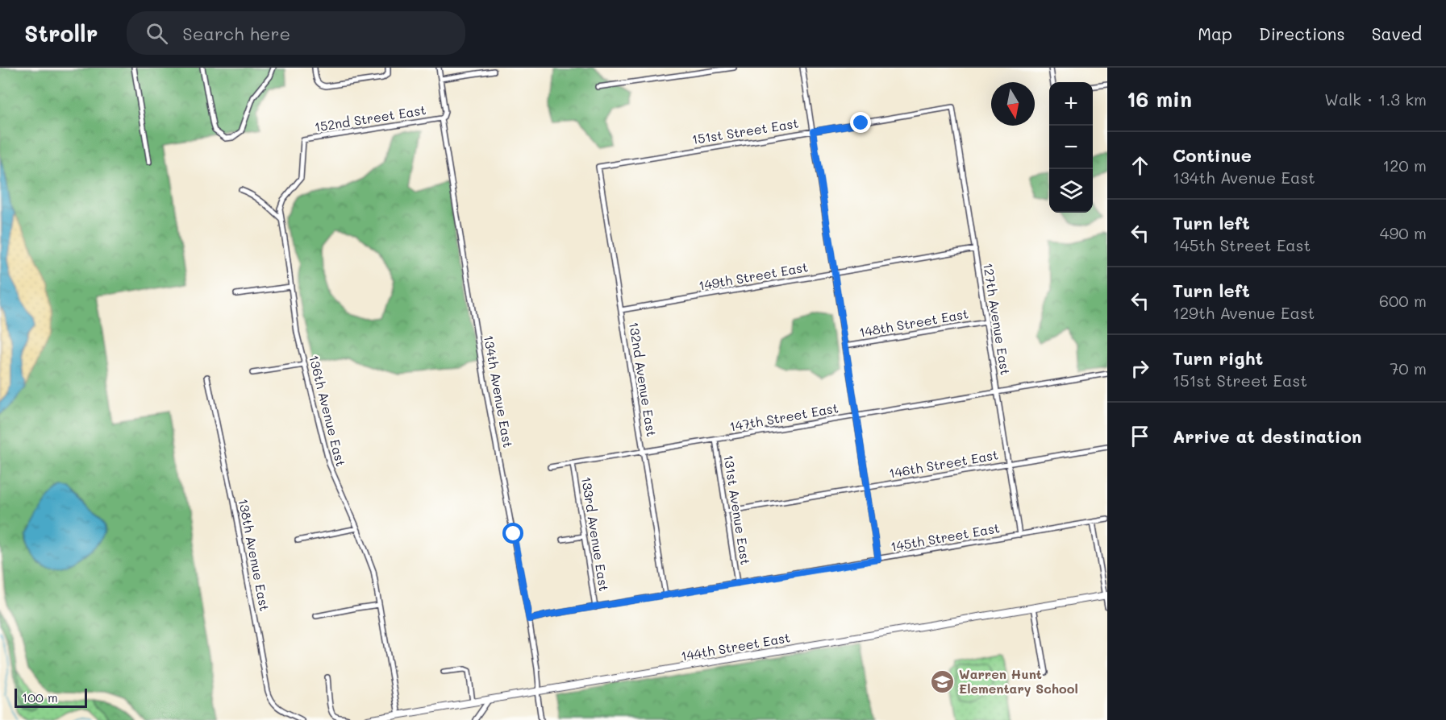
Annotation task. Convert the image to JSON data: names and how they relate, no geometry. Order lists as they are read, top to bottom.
{
  "streets": {
    "street": [
      "152nd Street East",
      "151st Street East",
      "149th Street East",
      "127th Avenue East",
      "148th Street East",
      "132nd Avenue East",
      "134th Avenue East",
      "136th Avenue East",
      "147th Street East",
      "146th Street East",
      "131st Avenue East",
      "133rd Avenue East",
      "145th Street East",
      "138th Avenue East",
      "144th Street East"
    ]
  },
  "crossings": [
    ["152nd Street East", "134th Avenue East"],
    ["152nd Street East", "136th Avenue East"],
    ["151st Street East", "127th Avenue East"],
    ["151st Street East", "132nd Avenue East"],
    ["149th Street East", "127th Avenue East"],
    ["149th Street East", "132nd Avenue East"],
    ["127th Avenue East", "148th Street East"],
    ["127th Avenue East", "147th Street East"],
    ["127th Avenue East", "146th Street East"],
    ["127th Avenue East", "145th Street East"],
    ["132nd Avenue East", "147th Street East"],
    ["132nd Avenue East", "145th Street East"],
    ["134th Avenue East", "145th Street East"],
    ["134th Avenue East", "144th Street East"],
    ["136th Avenue East", "144th Street East"],
    ["147th Street East", "131st Avenue East"],
    ["147th Street East", "133rd Avenue East"],
    ["146th Street East", "131st Avenue East"],
    ["131st Avenue East", "145th Street East"],
    ["133rd Avenue East", "145th Street East"]
  ],
  "places": {
    "school or university": ["Warren Hunt Elementary School"]
  },
  "scale_bar": "100 m",
  "north": "bottom",
  "page": {
    "header": "Strollr",
    "search": "Search here",
    "nav": ["Map", "Directions", "Saved"],
    "heading": ["16 min", "Walk · 1.3 km"],
    "map_buttons": ["+", "−"],
    "list": [
      ["Continue", "134th Avenue East", "120 m"],
      ["Turn left", "145th Street East", "490 m"],
      ["Turn left", "129th Avenue East", "600 m"],
      ["Turn right", "151st Street East", "70 m"],
      "Arrive at destination"
    ],
    "scale": "100 m"
  }
}
